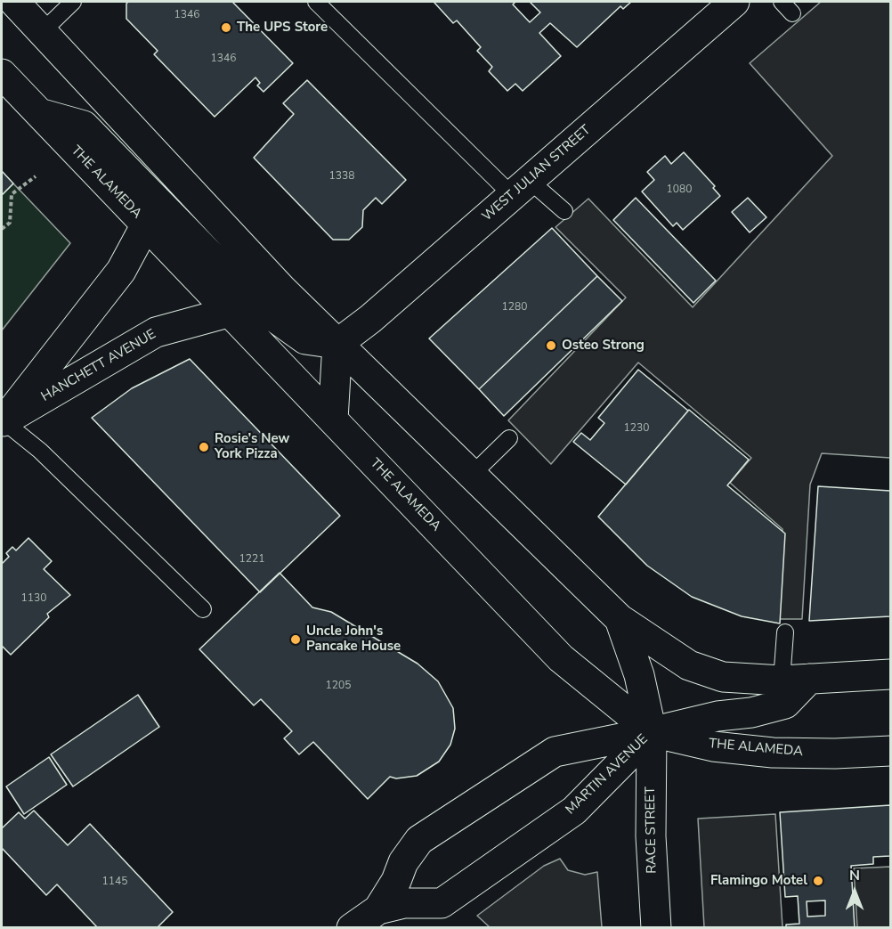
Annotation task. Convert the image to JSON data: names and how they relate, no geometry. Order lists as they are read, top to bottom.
{
  "streets": {
    "main road": [
      "WEST JULIAN STREET",
      "THE ALAMEDA",
      "HANCHETT AVENUE",
      "MARTIN AVENUE",
      "RACE STREET"
    ]
  },
  "crossings": [
    ["THE ALAMEDA", "HANCHETT AVENUE"],
    ["THE ALAMEDA", "MARTIN AVENUE"],
    ["THE ALAMEDA", "RACE STREET"],
    ["MARTIN AVENUE", "RACE STREET"]
  ],
  "places": [
    "The UPS Store",
    "Osteo Strong",
    "Rosie’s New York Pizza",
    "Uncle John's Pancake House",
    "Flamingo Motel"
  ],
  "house_numbers": [
    "1346",
    "1346",
    "1338",
    "1080",
    "1280",
    "1230",
    "1221",
    "1130",
    "1205",
    "1145"
  ],
  "north": "top"
}
